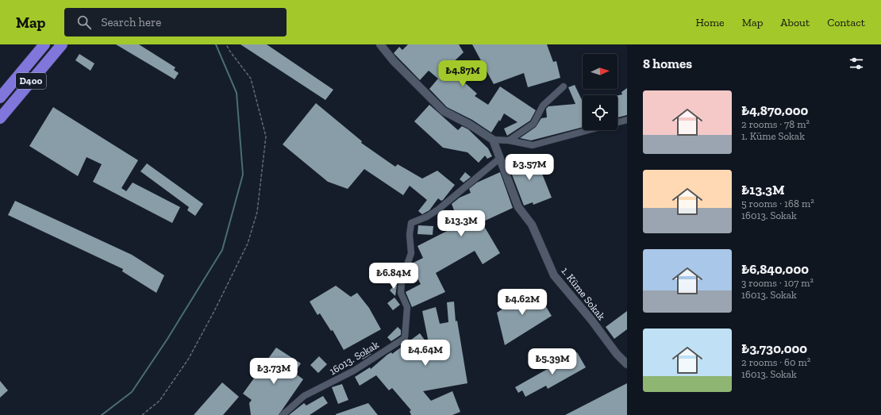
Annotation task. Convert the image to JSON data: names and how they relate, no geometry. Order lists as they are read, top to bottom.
{
  "streets": {
    "highway": ["D400"],
    "street": ["1. Küme Sokak", "16013. Sokak"]
  },
  "crossings": [
    ["1. Küme Sokak", "16013. Sokak"]
  ],
  "north": "right",
  "page": {
    "header": "Map",
    "search": "Search here",
    "nav": [
      "Home",
      "Map",
      "About",
      "Contact"
    ],
    "heading": "8 homes",
    "price": [
      "₺4.87M",
      "₺3.57M",
      "₺13.3M",
      "₺6.84M",
      "₺4.62M",
      "₺4.64M",
      "₺5.39M",
      "₺3.73M"
    ],
    "list": [
      {
        "name": "₺4,870,000",
        "note": "2 rooms · 78 m² · 1. Küme Sokak"
      },
      {
        "name": "₺13.3M",
        "note": "5 rooms · 168 m² · 16013. Sokak"
      },
      {
        "name": "₺6,840,000",
        "note": "3 rooms · 107 m² · 16013. Sokak"
      },
      {
        "name": "₺3,730,000",
        "note": "2 rooms · 60 m² · 16013. Sokak"
      }
    ]
  }
}
